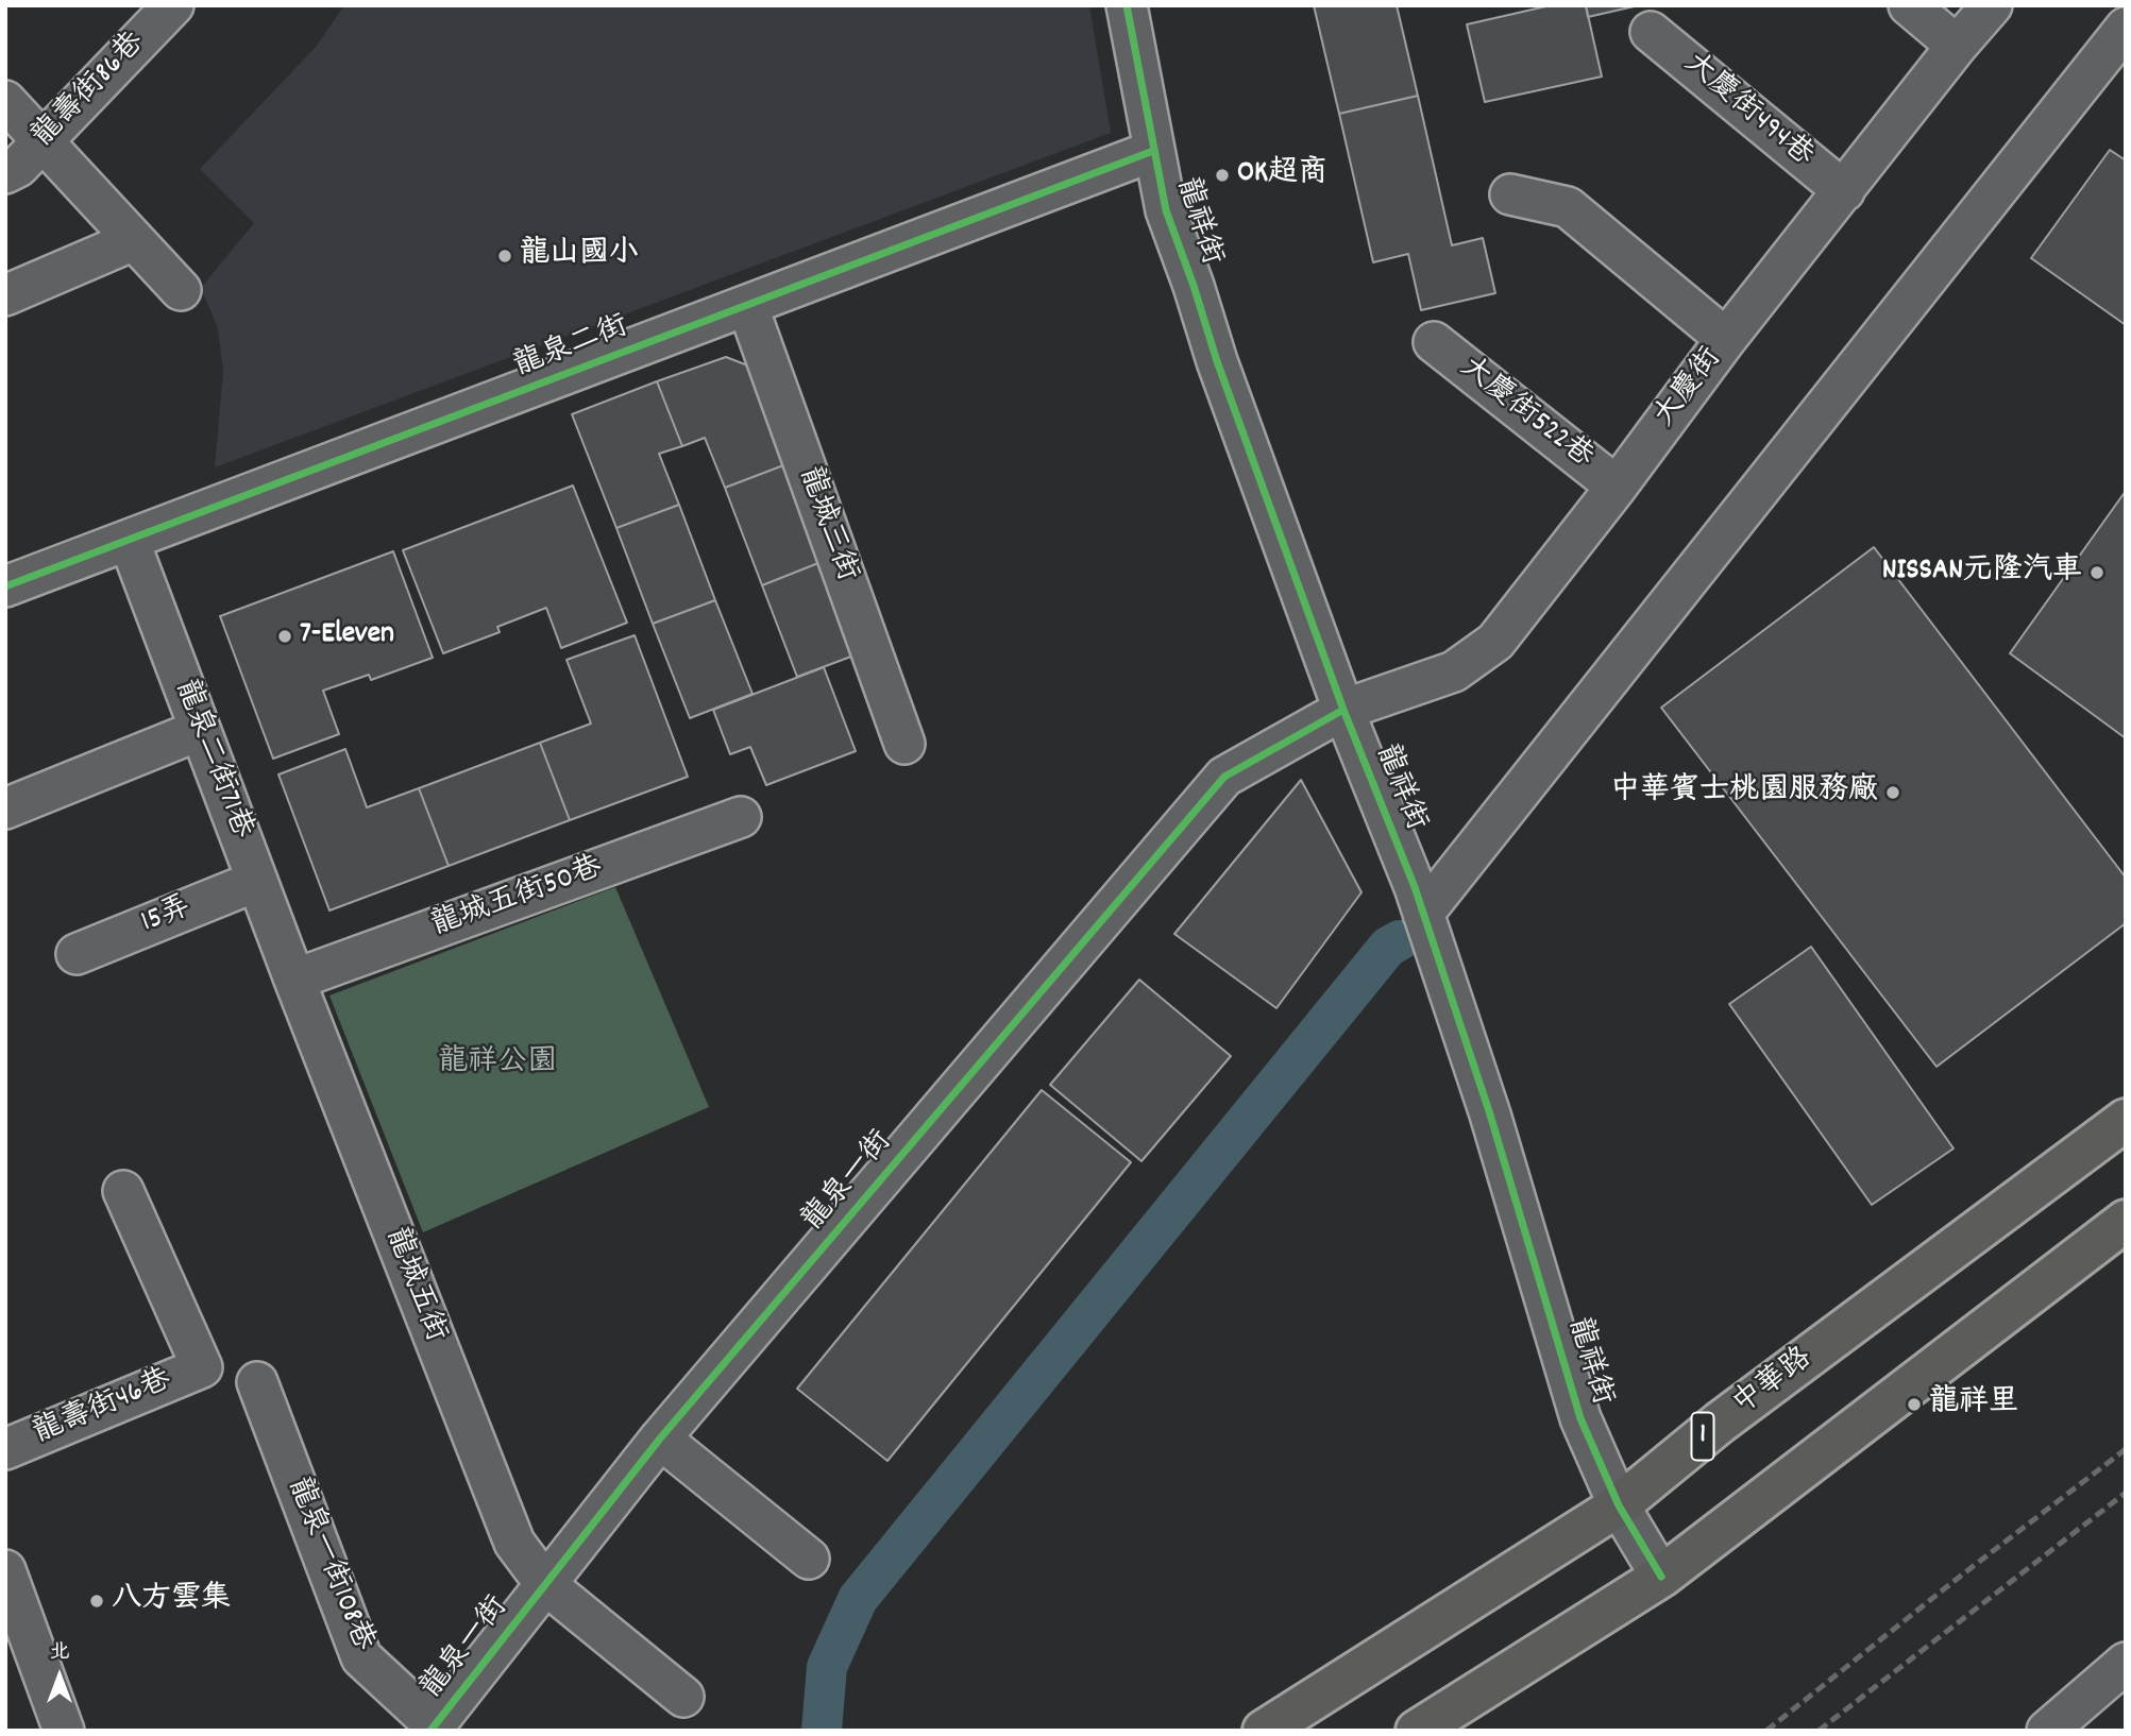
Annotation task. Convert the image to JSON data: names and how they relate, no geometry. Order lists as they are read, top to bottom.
{
  "streets": {
    "main road": ["中華路", "1"],
    "street": [
      "龍壽街86巷",
      "大慶街494巷",
      "龍祥街",
      "龍泉二街",
      "大慶街",
      "大慶街522巷",
      "龍城三街",
      "龍泉二街71巷",
      "龍城五街50巷",
      "15弄",
      "龍泉一街",
      "龍城五街",
      "龍壽街46巷",
      "龍泉一街108巷"
    ]
  },
  "crossings": [
    ["大慶街494巷", "大慶街"],
    ["龍祥街", "龍泉二街"],
    ["龍祥街", "大慶街"],
    ["龍祥街", "龍泉一街"],
    ["龍祥街", "中華路"],
    ["龍泉二街", "龍城三街"],
    ["龍泉二街", "龍泉二街71巷"],
    ["大慶街", "大慶街522巷"],
    ["大慶街", "龍泉一街"],
    ["龍泉二街71巷", "龍城五街50巷"],
    ["龍泉二街71巷", "15弄"],
    ["龍泉二街71巷", "龍城五街"],
    ["龍城五街50巷", "龍城五街"],
    ["龍泉一街", "龍城五街"],
    ["龍泉一街", "龍泉一街108巷"]
  ],
  "parks": ["龍祥公園"],
  "places": [
    "OK超商",
    "龍山國小",
    "NISSAN元隆汽車",
    "7-Eleven",
    "中華賓士桃園服務廠",
    "龍祥里",
    "八方雲集"
  ],
  "north": "top"
}
